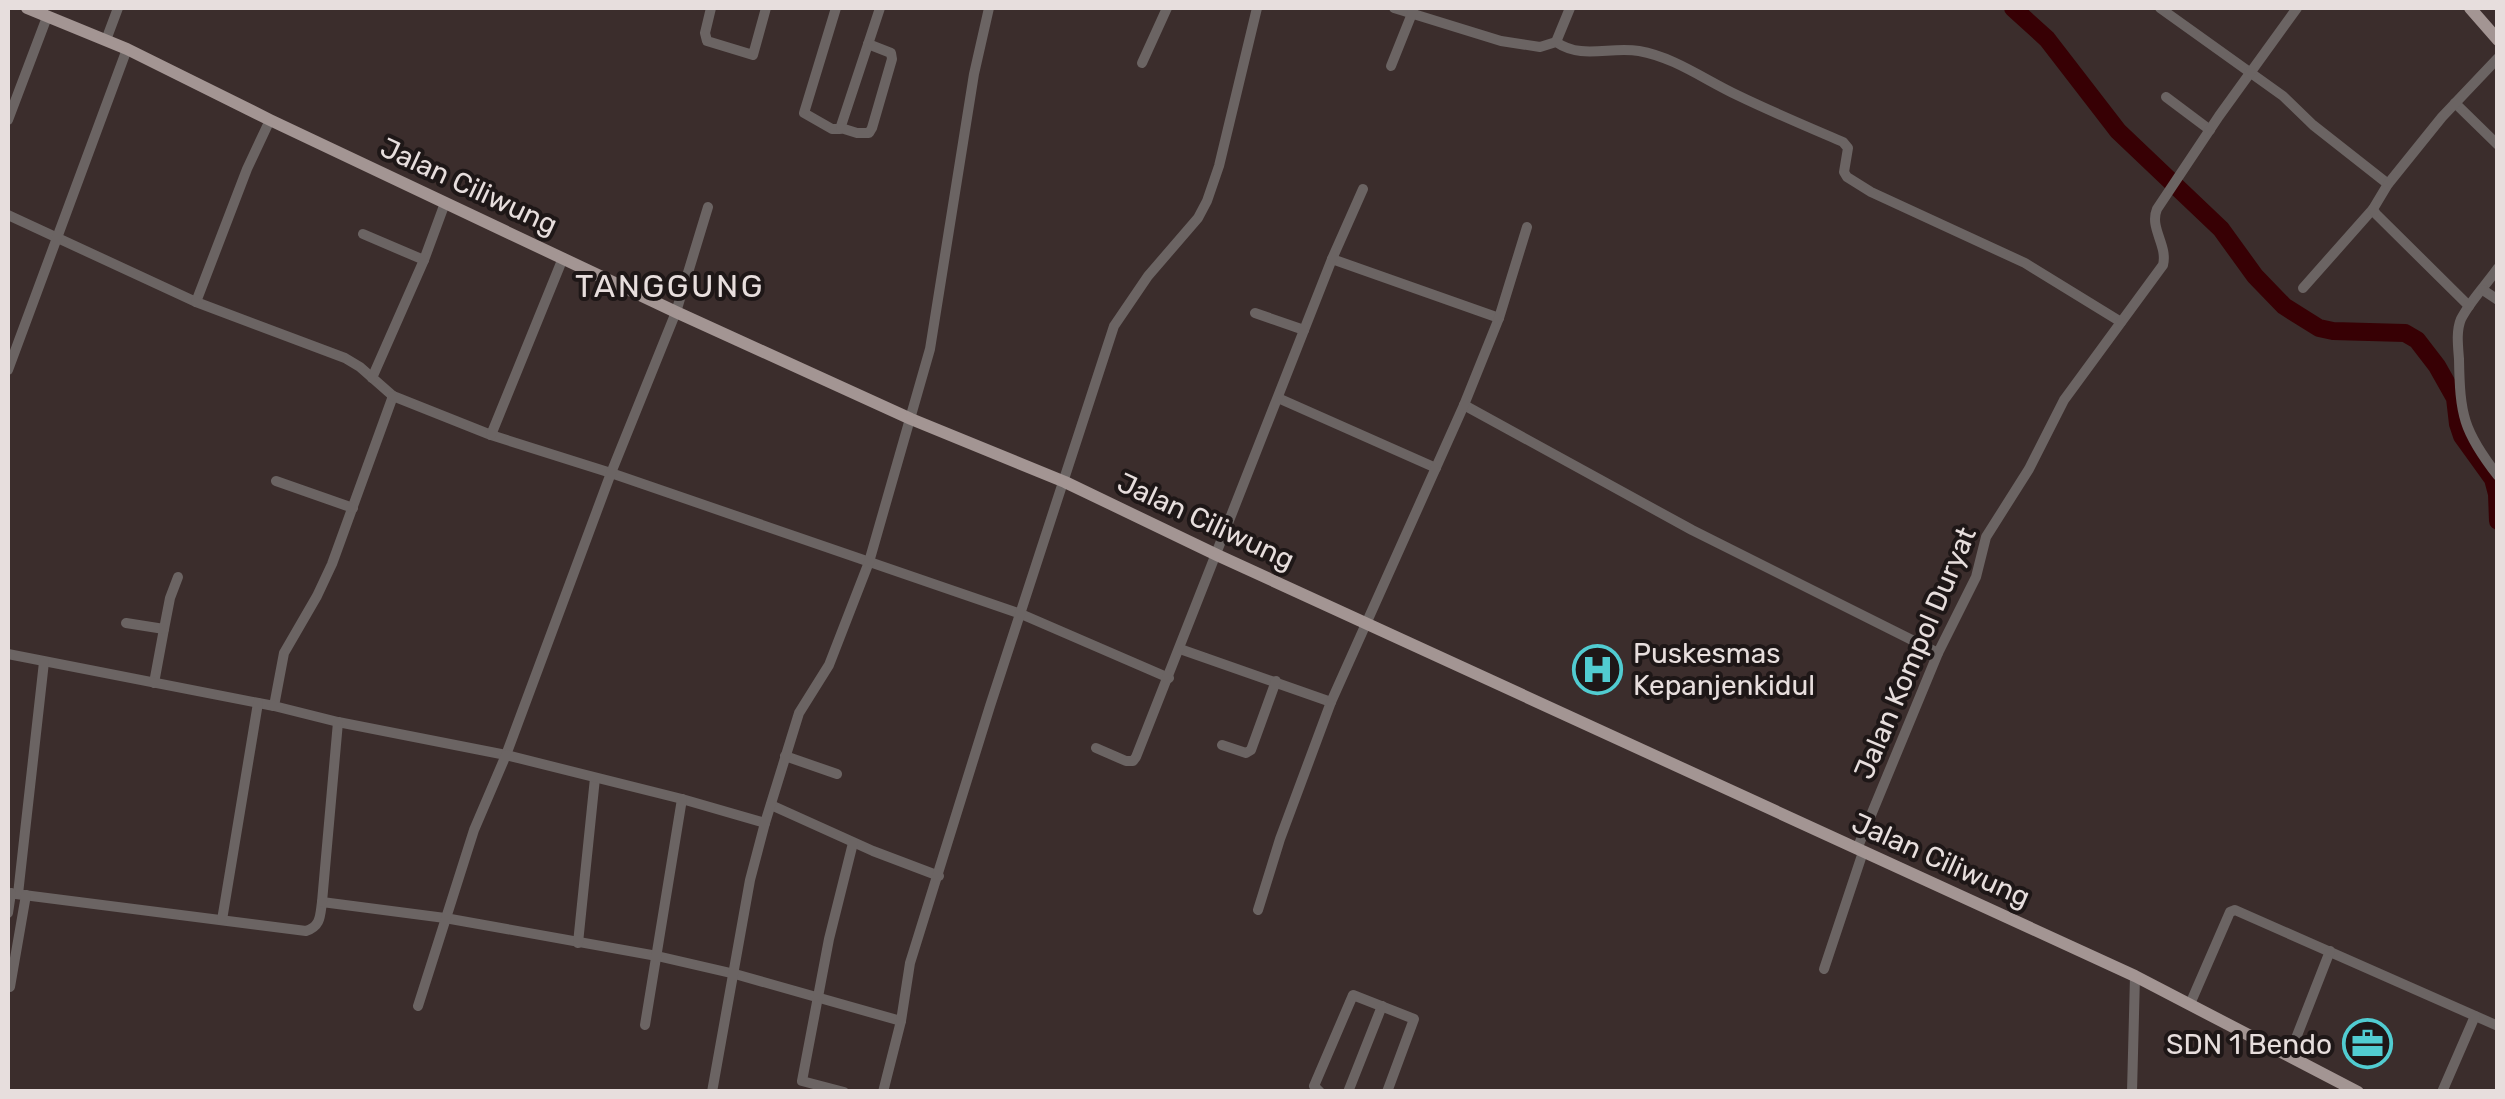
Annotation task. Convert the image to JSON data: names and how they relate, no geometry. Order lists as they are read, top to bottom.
{
  "streets": {
    "main road": ["Jalan Ciliwung"],
    "street": ["Jalan Kompol Duryat"]
  },
  "crossings": [
    ["Jalan Ciliwung", "Jalan Kompol Duryat"]
  ],
  "districts": ["TANGGUNG"],
  "places": {
    "hospital": ["Puskesmas Kepanjenkidul"],
    "office": ["SDN 1 Bendo"]
  }
}
